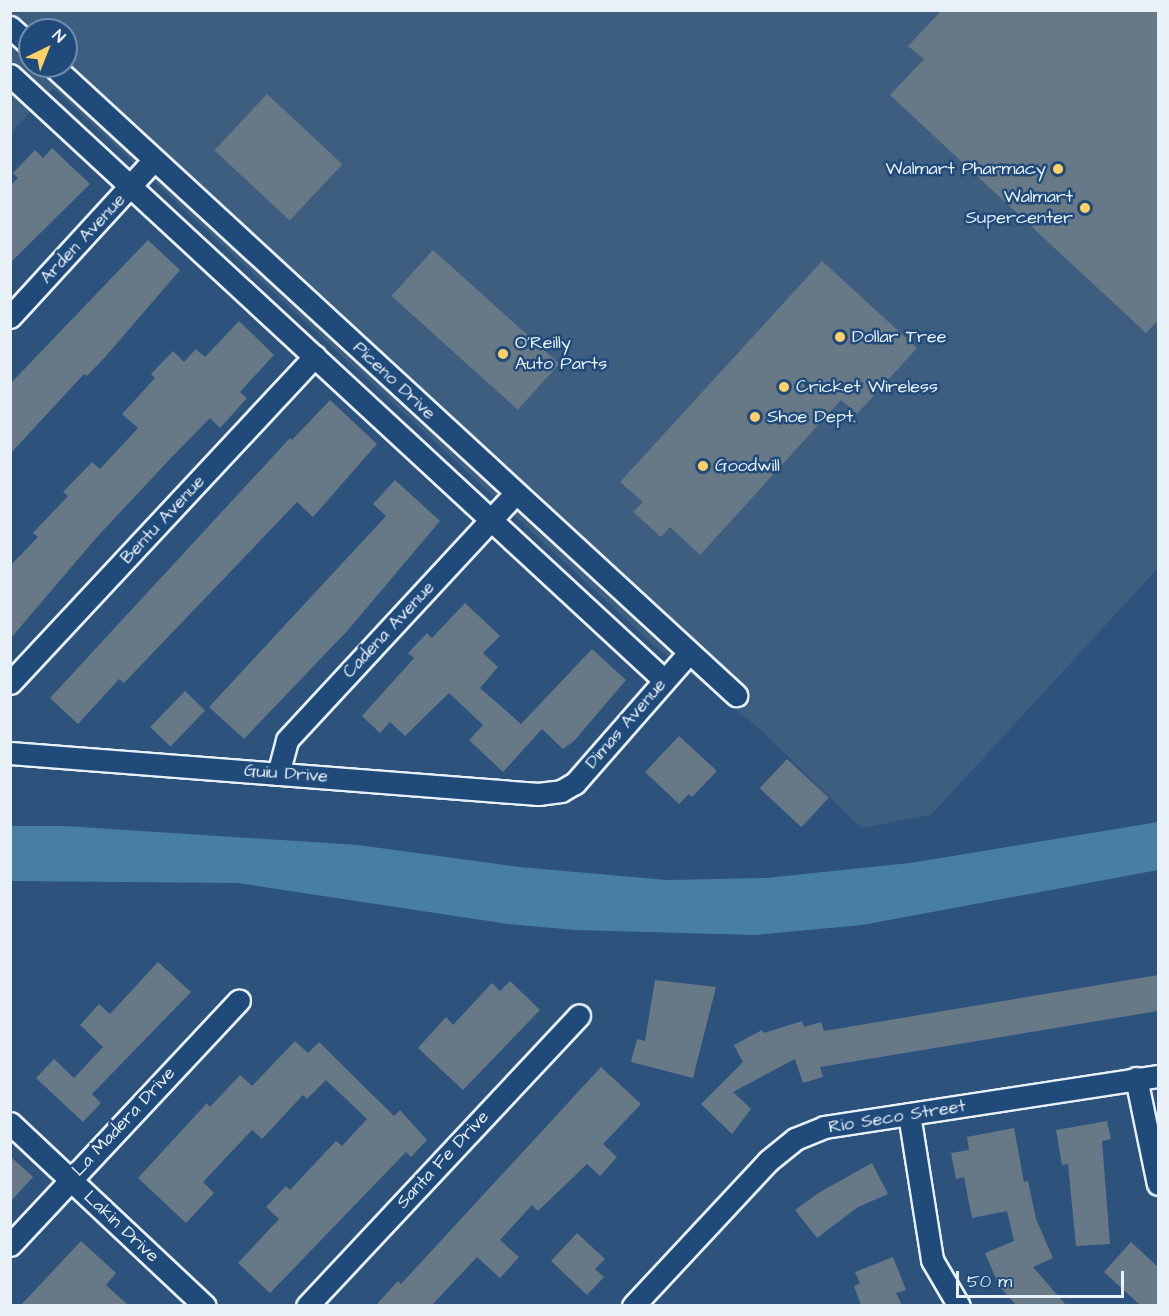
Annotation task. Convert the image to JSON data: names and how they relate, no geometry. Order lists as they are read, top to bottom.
{
  "streets": {
    "street": [
      "Arden Avenue",
      "Piceno Drive",
      "Bentu Avenue",
      "Cadena Avenue",
      "Dimas Avenue",
      "Guiu Drive",
      "Rio Seco Street",
      "La Madera Drive",
      "Santa Fe Drive",
      "Lakin Drive"
    ]
  },
  "crossings": [
    ["Arden Avenue", "Piceno Drive"],
    ["Piceno Drive", "Bentu Avenue"],
    ["Piceno Drive", "Cadena Avenue"],
    ["Piceno Drive", "Dimas Avenue"],
    ["Cadena Avenue", "Guiu Drive"],
    ["Dimas Avenue", "Guiu Drive"],
    ["La Madera Drive", "Lakin Drive"]
  ],
  "places": [
    "Walmart Pharmacy",
    "Walmart Supercenter",
    "Dollar Tree",
    "O'Reilly Auto Parts",
    "Cricket Wireless",
    "Shoe Dept.",
    "Goodwill"
  ],
  "scale_bar": "50 m",
  "north": "top right"
}
